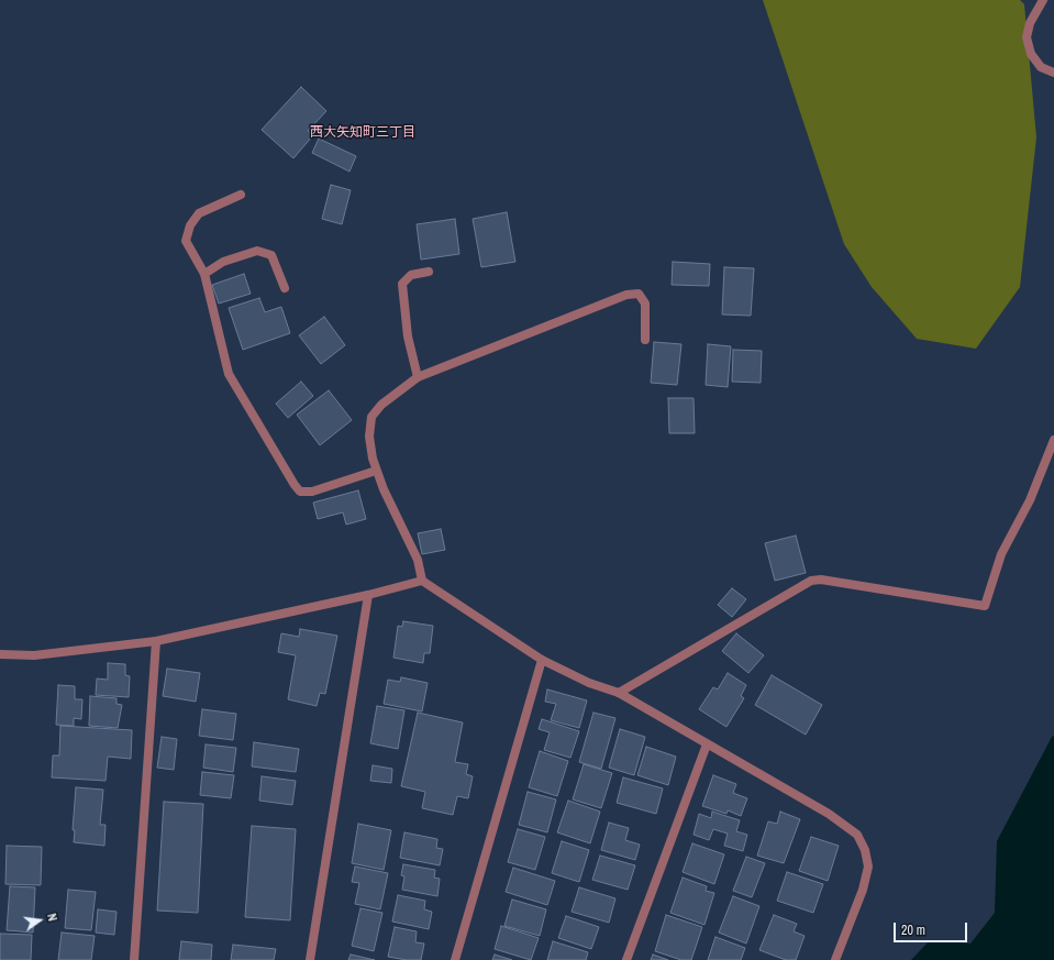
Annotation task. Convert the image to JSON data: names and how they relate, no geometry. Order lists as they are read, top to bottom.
{
  "districts": ["西大矢知町三丁目"],
  "scale_bar": "20 m",
  "north": "right"
}
